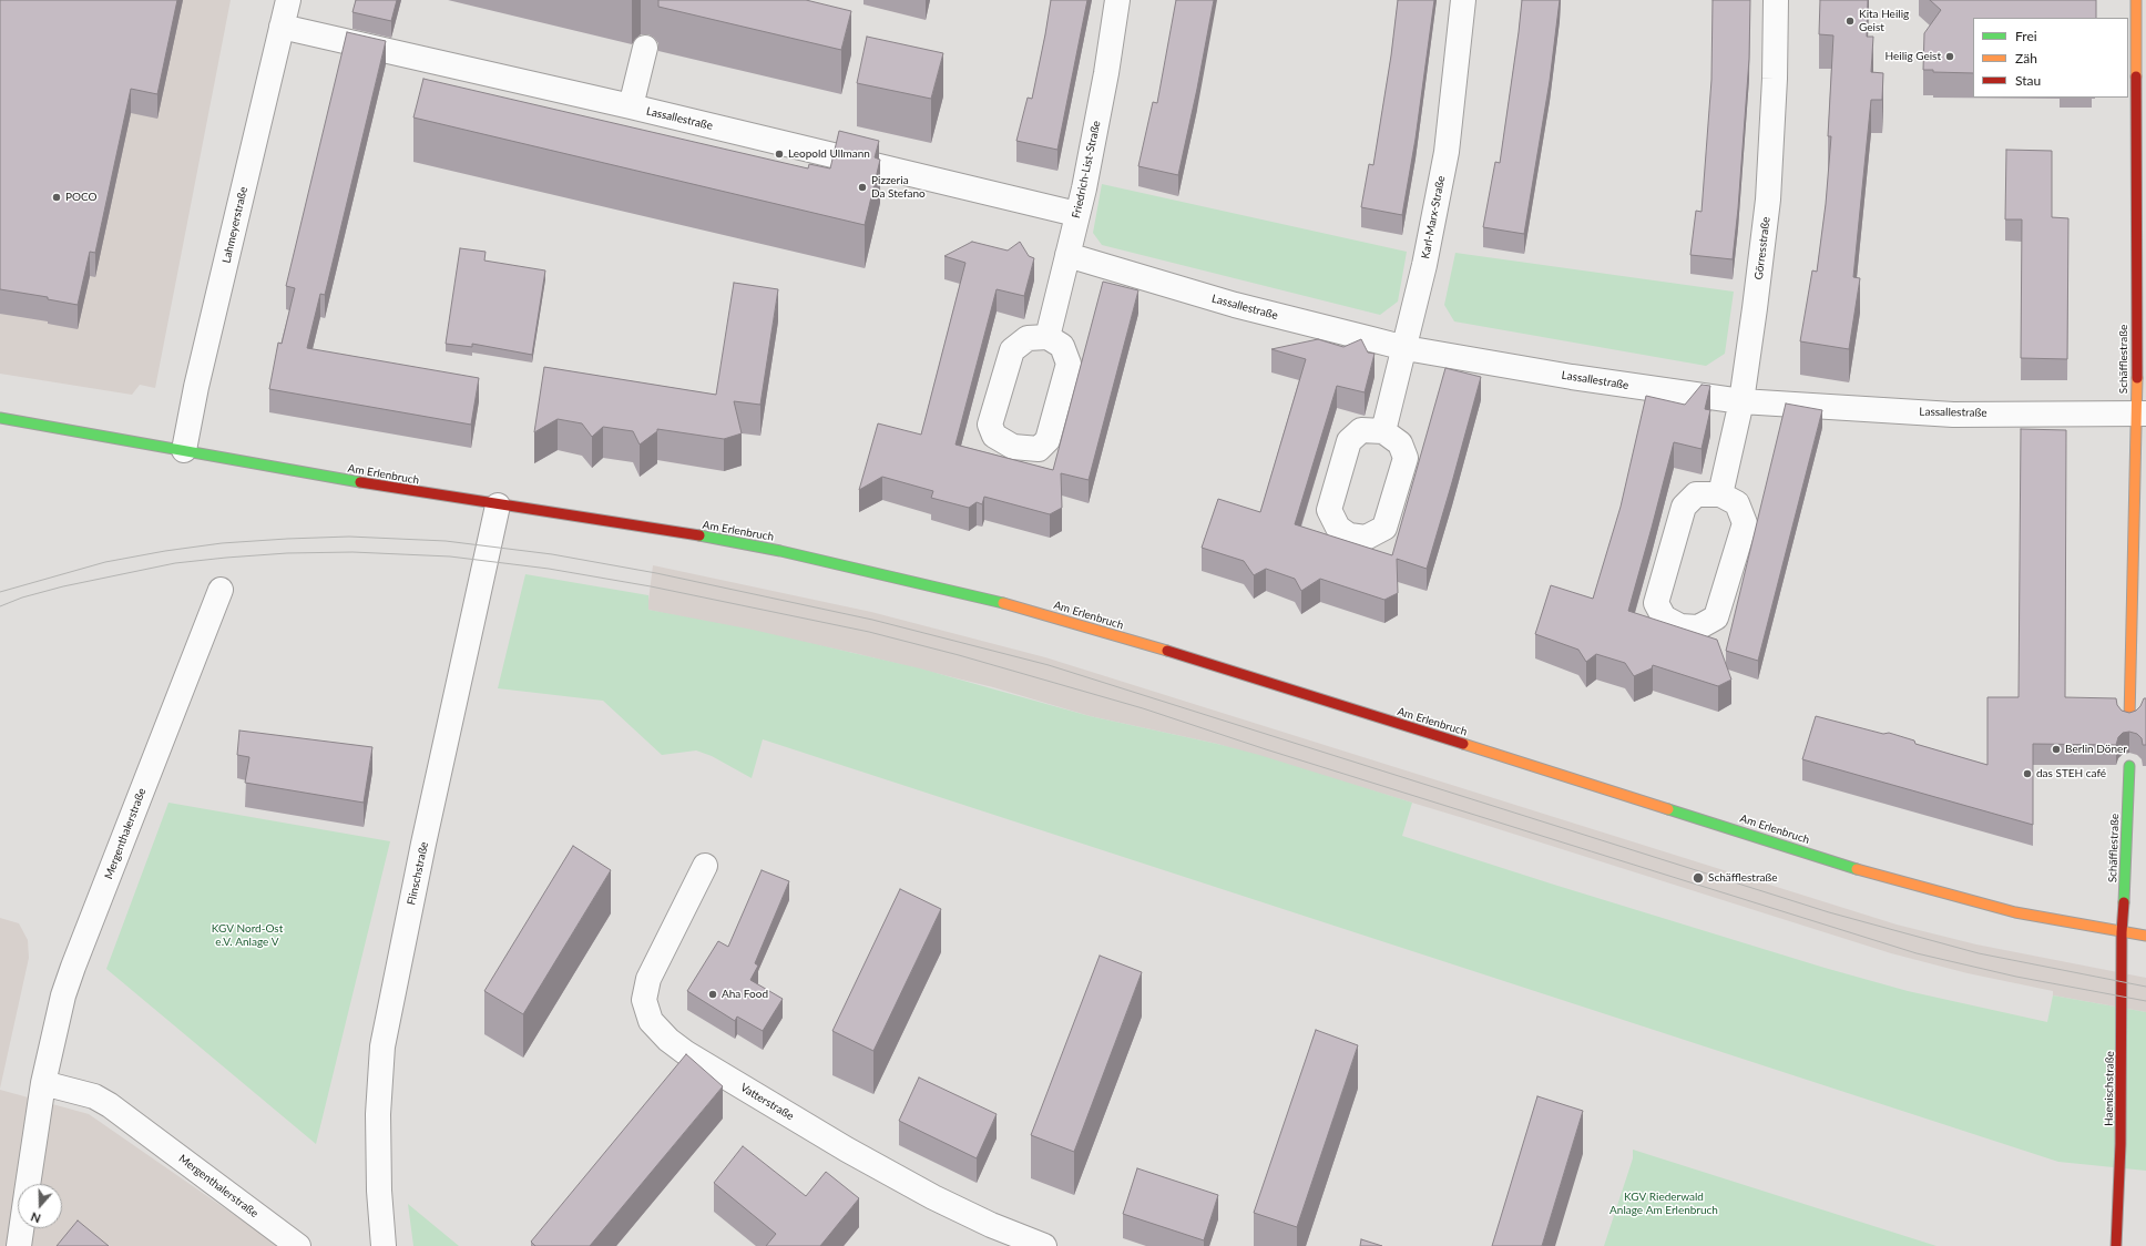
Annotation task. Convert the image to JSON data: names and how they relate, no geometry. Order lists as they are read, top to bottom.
{
  "streets": {
    "main road": ["Schäfflestraße", "Am Erlenbruch", "Haenischstraße"],
    "street": [
      "Lassallestraße",
      "Friedrich-List-Straße",
      "Karl-Marx-Straße",
      "Lahmeyerstraße",
      "Görresstraße",
      "Mergenthalerstraße",
      "Flinschstraße",
      "Vatterstraße"
    ]
  },
  "crossings": [
    ["Lassallestraße", "Friedrich-List-Straße"],
    ["Lassallestraße", "Karl-Marx-Straße"],
    ["Lassallestraße", "Lahmeyerstraße"],
    ["Lassallestraße", "Görresstraße"],
    ["Lassallestraße", "Schäfflestraße"],
    ["Lahmeyerstraße", "Am Erlenbruch"],
    ["Schäfflestraße", "Am Erlenbruch"],
    ["Schäfflestraße", "Haenischstraße"],
    ["Am Erlenbruch", "Flinschstraße"],
    ["Am Erlenbruch", "Haenischstraße"]
  ],
  "parks": ["KGV Nord-Ost e.V. Anlage V", "KGV Riederwald Anlage Am Erlenbruch"],
  "places": [
    "Kita Heilig Geist",
    "Heilig Geist",
    "Leopold Ullmann",
    "Pizzeria Da Stefano",
    "POCO",
    "Berlin Döner",
    "das STEH café",
    "Schäfflestraße",
    "Aha Food"
  ],
  "legend": ["Frei", "Zäh", "Stau"],
  "north": "bottom"
}
